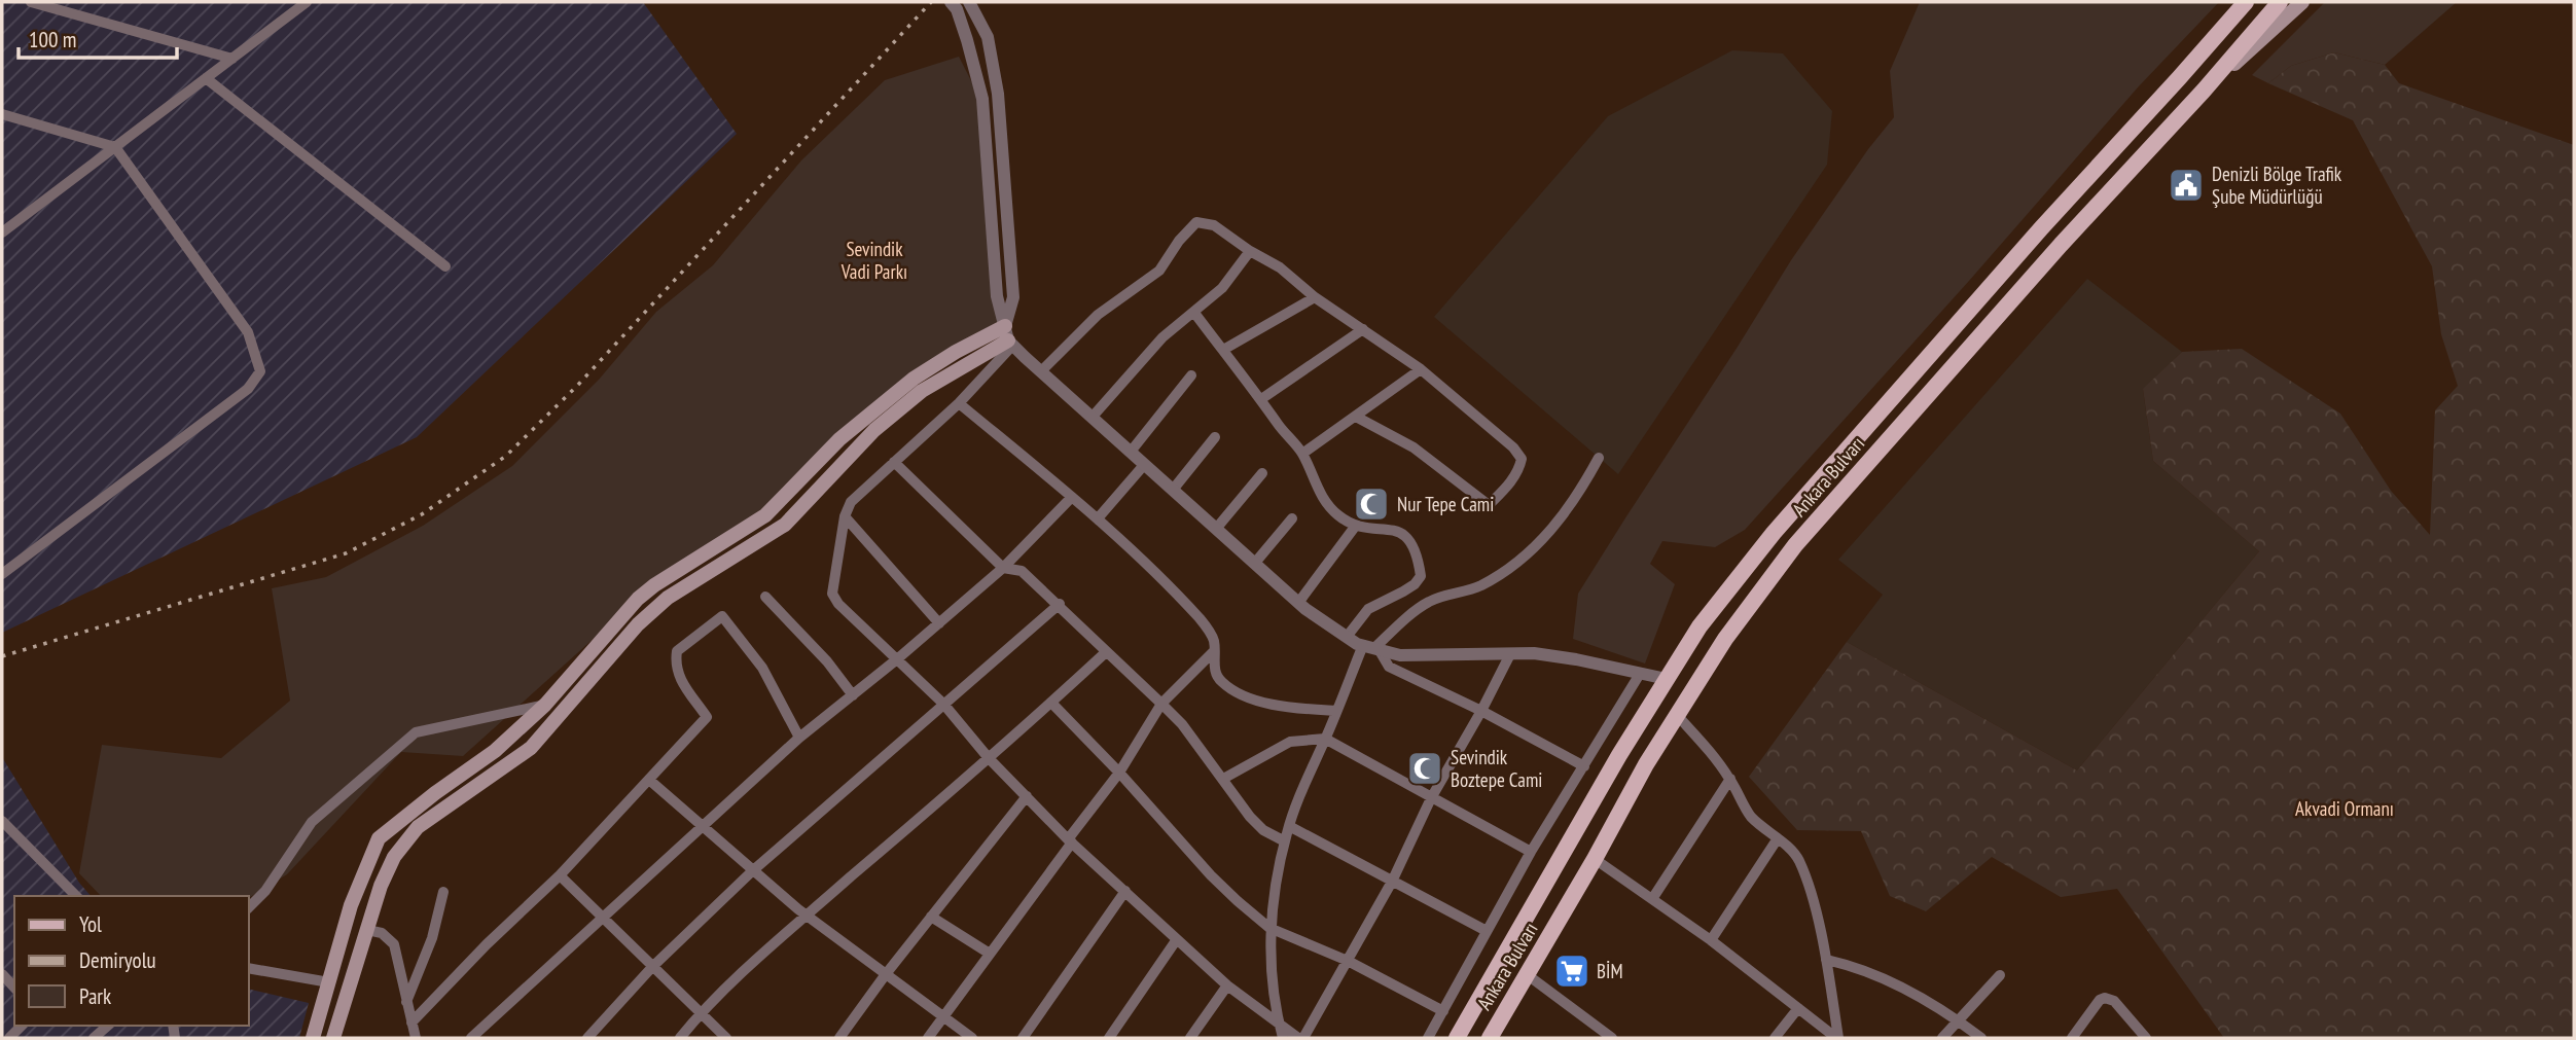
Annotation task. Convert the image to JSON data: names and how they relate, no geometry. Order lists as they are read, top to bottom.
{
  "streets": {
    "main road": ["Ankara Bulvarı"]
  },
  "parks": ["Sevindik Vadi Parkı", "Akvadi Ormanı"],
  "places": {
    "public building": ["Denizli Bölge Trafik Şube Müdürlüğü"],
    "mosque": ["Nur Tepe Cami", "Sevindik Boztepe Cami"],
    "supermarket": ["BİM"]
  },
  "legend": ["Yol", "Demiryolu", "Park"],
  "scale_bar": "100 m"
}
